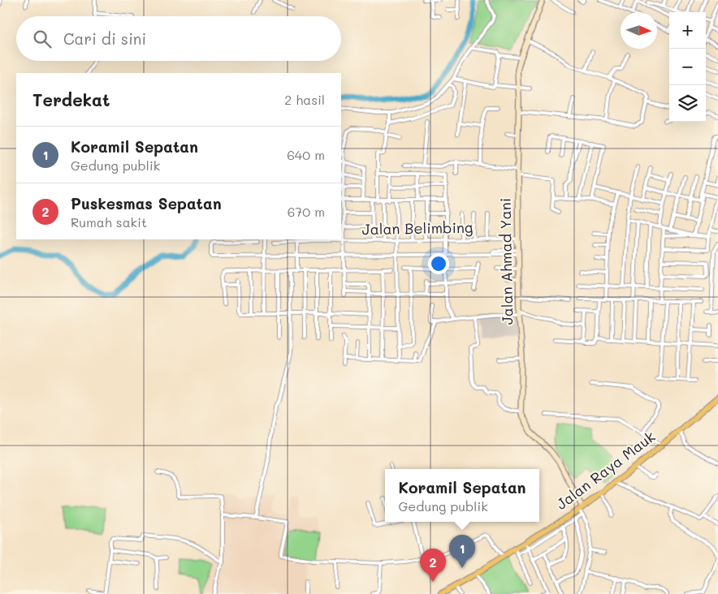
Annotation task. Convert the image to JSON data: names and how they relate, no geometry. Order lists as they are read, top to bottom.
{
  "streets": {
    "main road": ["Jalan Raya Mauk"],
    "street": ["Jalan Belimbing", "Jalan Ahmad Yani"]
  },
  "crossings": [
    ["Jalan Belimbing", "Jalan Ahmad Yani"],
    ["Jalan Ahmad Yani", "Jalan Raya Mauk"]
  ],
  "north": "right",
  "page": {
    "map_buttons": ["+", "−"],
    "search": "Cari di sini",
    "heading": ["Terdekat", "2 hasil"],
    "list": [
      {
        "mark": "1",
        "name": "Koramil Sepatan",
        "note": "Gedung publik",
        "value": "640 m"
      },
      {
        "mark": "2",
        "name": "Puskesmas Sepatan",
        "note": "Rumah sakit",
        "value": "670 m"
      }
    ],
    "popup": ["Koramil Sepatan", "Gedung publik"],
    "pins": ["1", "2"]
  }
}
